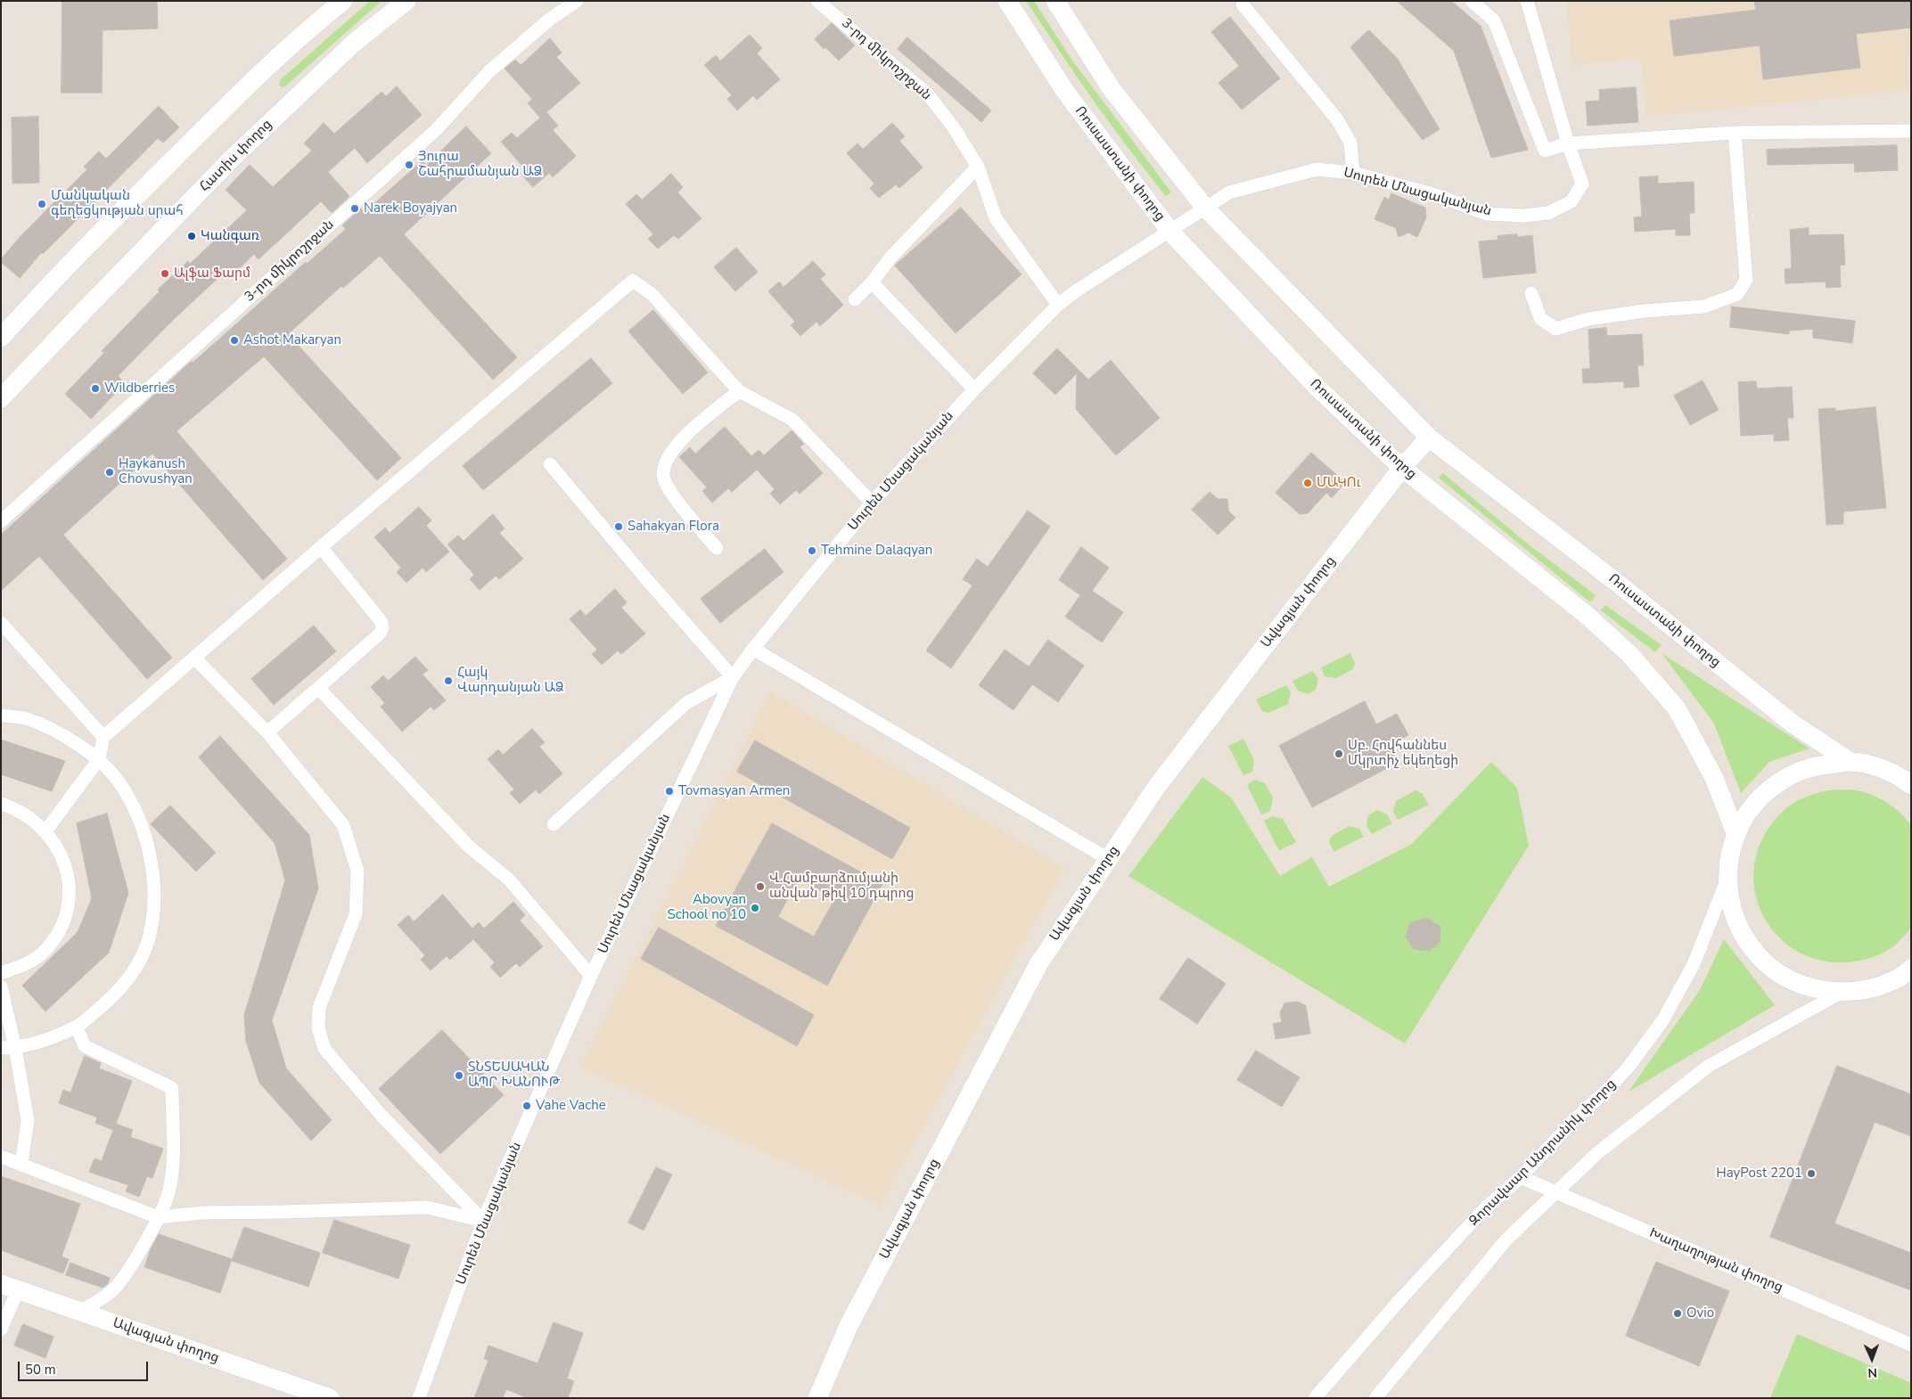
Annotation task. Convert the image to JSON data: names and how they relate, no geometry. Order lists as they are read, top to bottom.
{
  "streets": {
    "main road": ["Հատիս փողոց", "Ռուսաստանի փողոց", "Ավագյան փողոց"],
    "street": [
      "3-րդ միկրոշրջան",
      "Սուրեն Մնացականյան",
      "Զորավաար Անդրանիկ փողոց",
      "Խաղաղության փողոց"
    ]
  },
  "crossings": [
    ["3-րդ միկրոշրջան", "Սուրեն Մնացականյան"],
    ["Ռուսաստանի փողոց", "Սուրեն Մնացականյան"],
    ["Ռուսաստանի փողոց", "Ավագյան փողոց"],
    ["Զորավաար Անդրանիկ փողոց", "Խաղաղության փողոց"]
  ],
  "places": [
    "Յուրա Շահրամանյան ԱՁ",
    "Մանկական գեղեցկության սրահ",
    "Narek Boyajyan",
    "Կանգառ",
    "Ալֆա Ֆարմ",
    "Ashot Makaryan",
    "Wildberries",
    "Haykanush Chovushyan",
    "ՄԱԿՈւ",
    "Sahakyan Flora",
    "Tehmine Dalaqyan",
    "Հայկ Վարդանյան ԱՁ",
    "Սբ. Հովհաննես Մկրտիչ եկեղեցի",
    "Tovmasyan Armen",
    "Վ.Համբարձումյանի անվան թիվ 10 դպրոց",
    "Abovyan School no 10",
    "ՏՆՏԵՍԱԿԱՆ ԱՊՐ ԽԱՆՈՒԹ",
    "Vahe Vache",
    "HayPost 2201",
    "Ovio"
  ],
  "scale_bar": "50 m",
  "north": "bottom"
}
